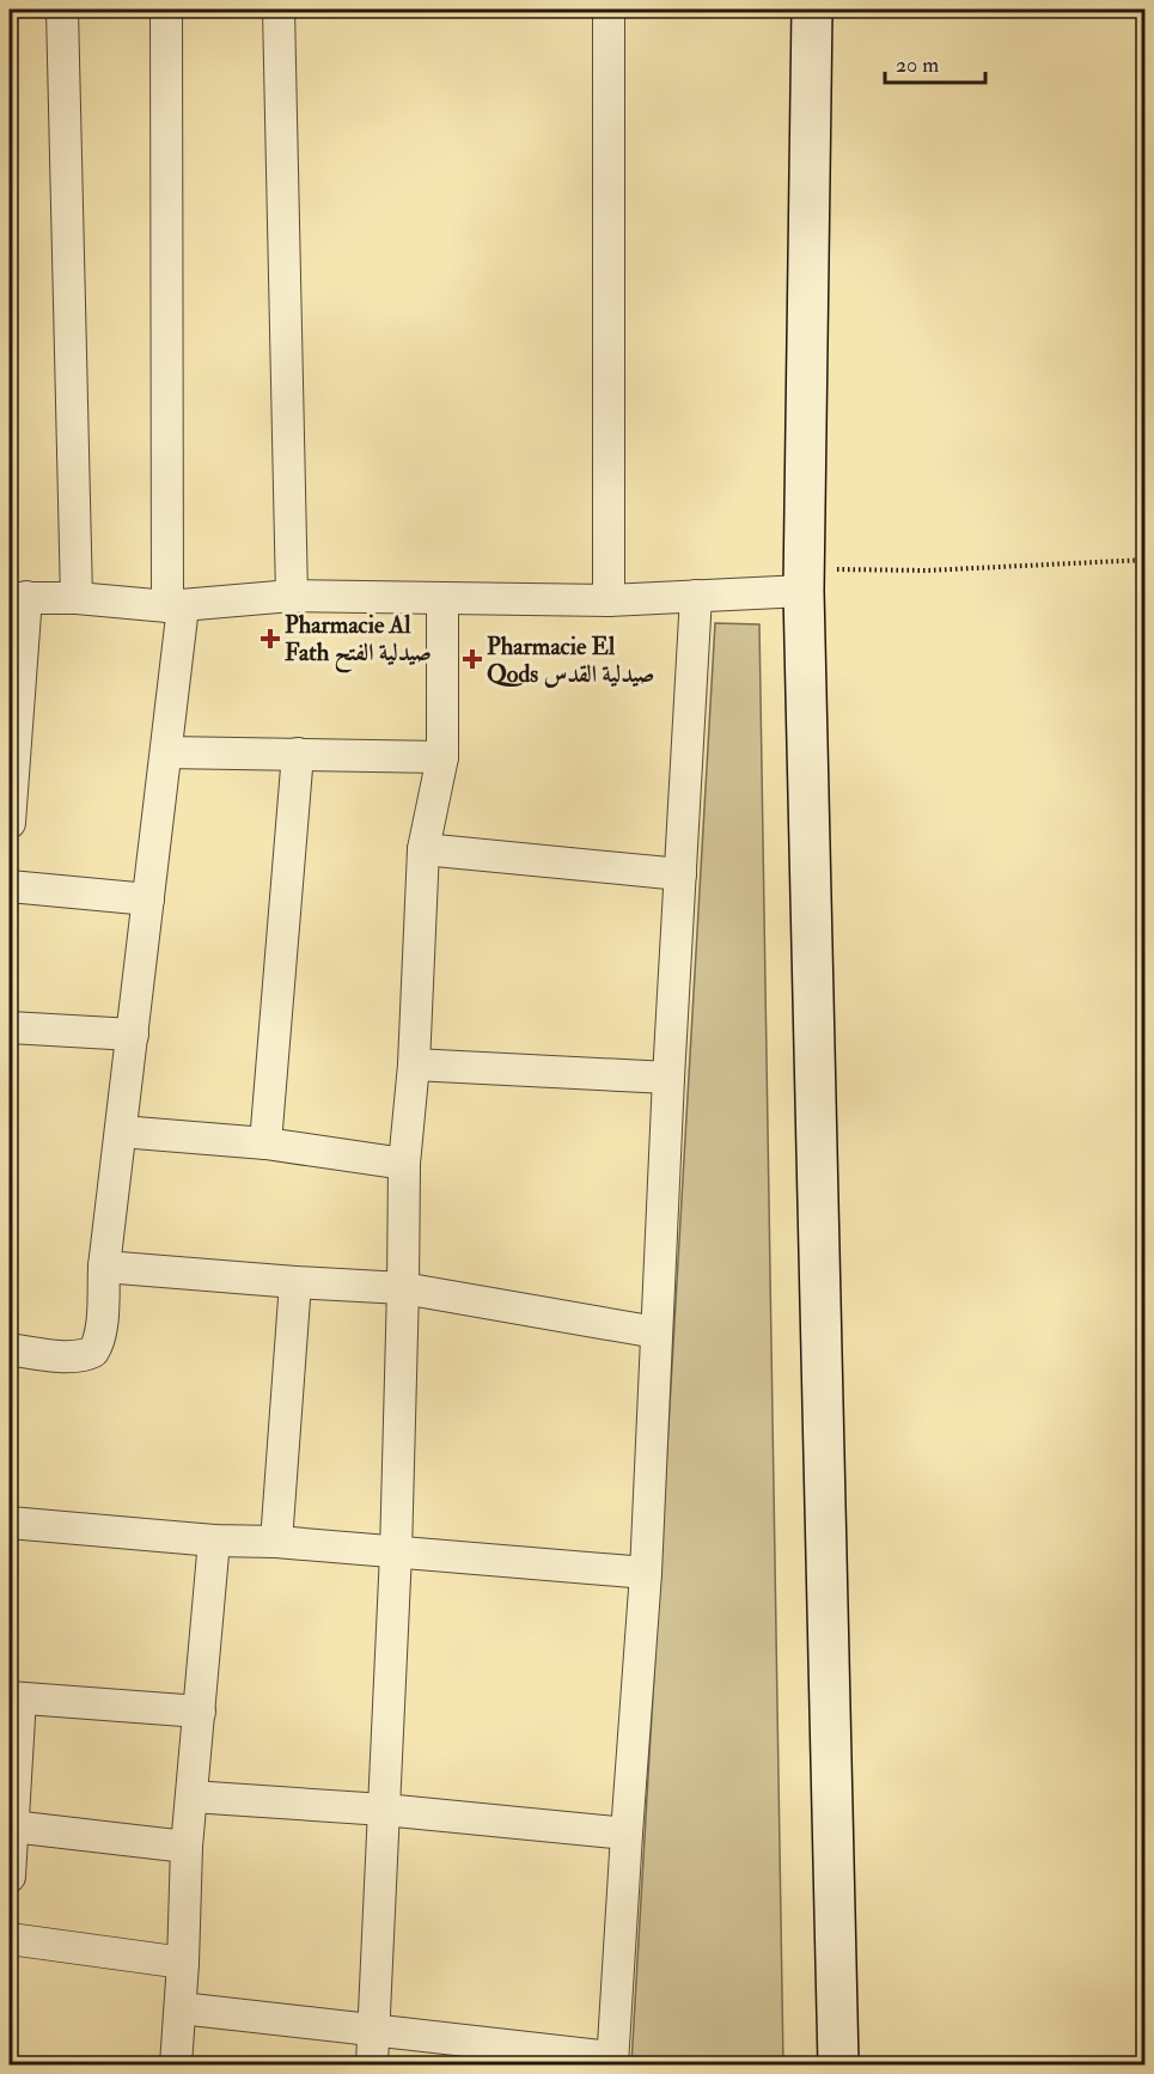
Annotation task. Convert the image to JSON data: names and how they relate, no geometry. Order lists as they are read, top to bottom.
{
  "places": {
    "health": ["Pharmacie Al Fath صيدلية الفتح", "Pharmacie El Qods صيدلية القدس"]
  },
  "scale_bar": "20 m"
}
